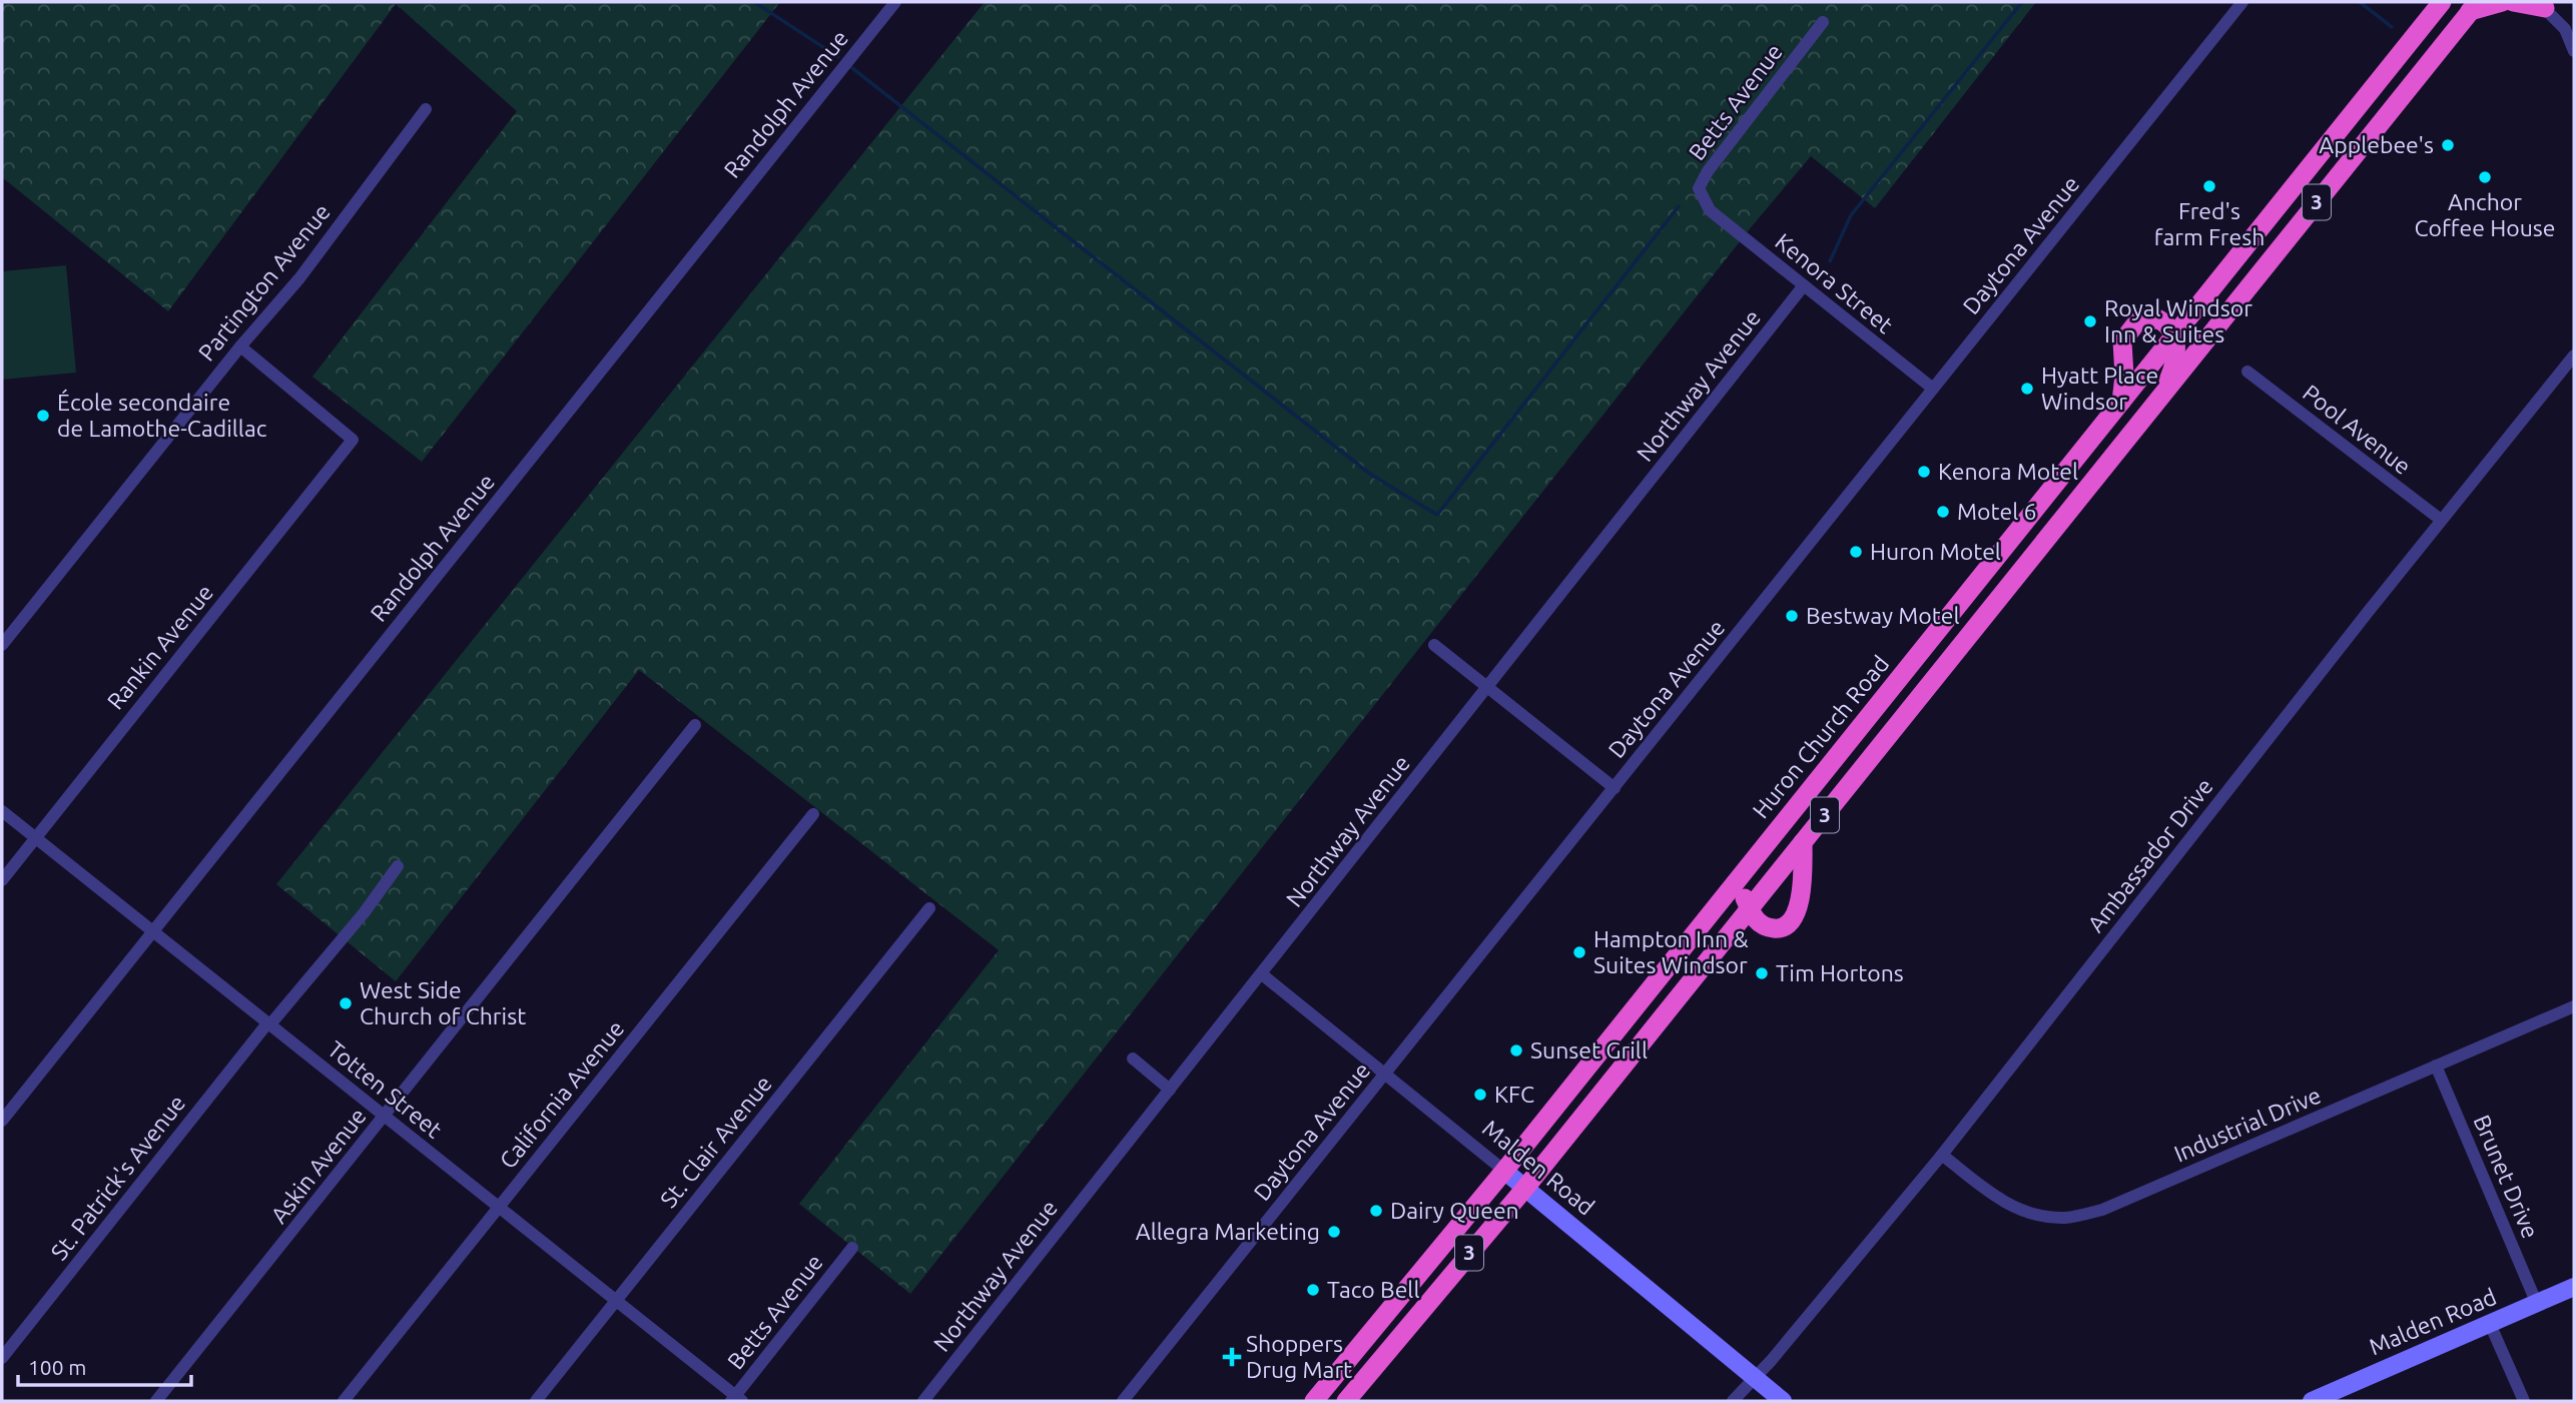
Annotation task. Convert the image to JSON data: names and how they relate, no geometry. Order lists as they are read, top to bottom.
{
  "streets": {
    "highway": ["3", "Huron Church Road"],
    "main road": ["Malden Road"],
    "street": [
      "Betts Avenue",
      "Randolph Avenue",
      "Daytona Avenue",
      "Partington Avenue",
      "Kenora Street",
      "Northway Avenue",
      "Pool Avenue",
      "Rankin Avenue",
      "Ambassador Drive",
      "Totten Street",
      "California Avenue",
      "Industrial Drive",
      "St. Clair Avenue",
      "Askin Avenue",
      "Brunet Drive",
      "St. Patrick's Avenue"
    ]
  },
  "crossings": [
    ["Betts Avenue", "Kenora Street"],
    ["Betts Avenue", "Totten Street"],
    ["Randolph Avenue", "Totten Street"],
    ["3", "Malden Road"],
    ["Daytona Avenue", "Kenora Street"],
    ["Daytona Avenue", "Malden Road"],
    ["Partington Avenue", "Rankin Avenue"],
    ["Kenora Street", "Northway Avenue"],
    ["Northway Avenue", "Malden Road"],
    ["Pool Avenue", "Ambassador Drive"],
    ["Rankin Avenue", "Totten Street"],
    ["Huron Church Road", "Malden Road"],
    ["Ambassador Drive", "Industrial Drive"],
    ["Ambassador Drive", "Malden Road"],
    ["Totten Street", "California Avenue"],
    ["Totten Street", "St. Clair Avenue"],
    ["Totten Street", "Askin Avenue"],
    ["Totten Street", "St. Patrick's Avenue"],
    ["Industrial Drive", "Brunet Drive"],
    ["Malden Road", "Brunet Drive"]
  ],
  "places": {
    "other": [
      "Applebee's",
      "Anchor Coffee House",
      "Fred's farm Fresh",
      "Royal Windsor Inn & Suites",
      "Hyatt Place Windsor",
      "École secondaire de Lamothe-Cadillac",
      "Kenora Motel",
      "Motel 6",
      "Huron Motel",
      "Bestway Motel",
      "Hampton Inn & Suites Windsor",
      "Tim Hortons",
      "West Side Church of Christ",
      "Sunset Grill",
      "KFC",
      "Dairy Queen",
      "Allegra Marketing",
      "Taco Bell"
    ],
    "health": ["Shoppers Drug Mart"]
  },
  "scale_bar": "100 m"
}
